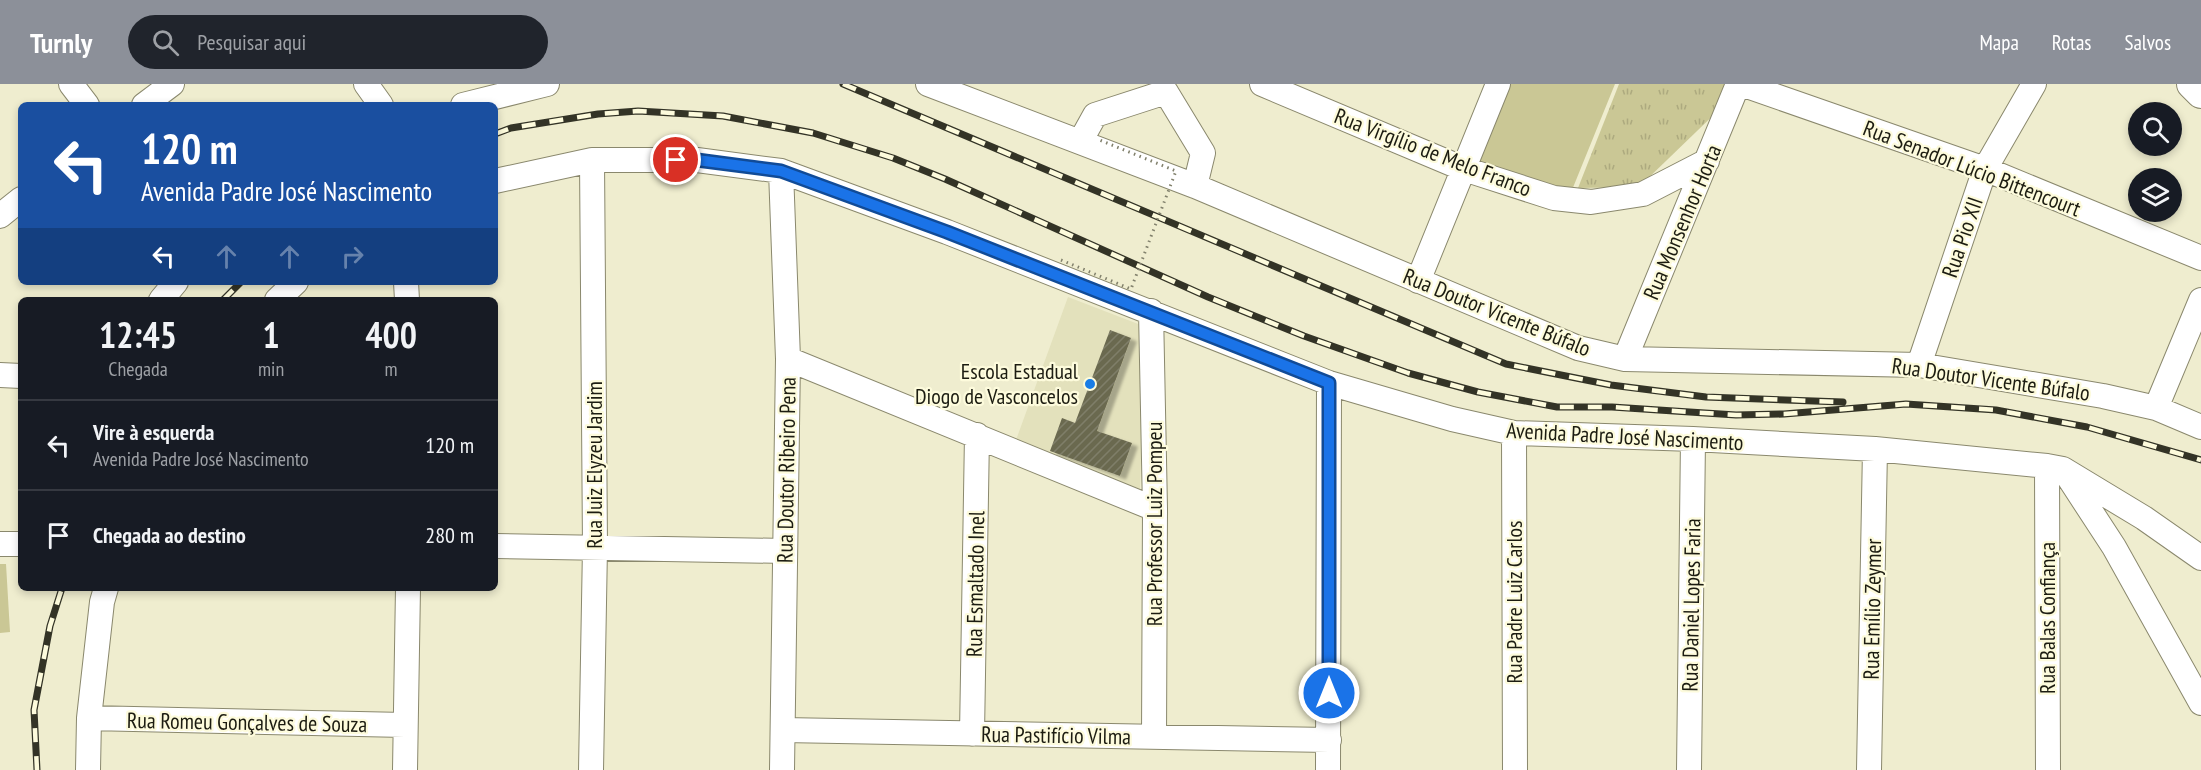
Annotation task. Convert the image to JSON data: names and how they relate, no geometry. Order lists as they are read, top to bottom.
{
  "streets": {
    "street": [
      "Rua Virgílio de Melo Franco",
      "Rua Senador Lúcio Bittencourt",
      "Rua Monsenhor Horta",
      "Rua Pio XII",
      "Rua Doutor Vicente Búfalo",
      "Avenida Padre José Nascimento",
      "Rua Juiz Elyzeu Jardim",
      "Rua Doutor Ribeiro Pena",
      "Rua Professor Luiz Pompeu",
      "Rua Esmaltado Inel",
      "Rua Padre Luiz Carlos",
      "Rua Daniel Lopes Faria",
      "Rua Emílio Zeymer",
      "Rua Balas Confiança",
      "Rua Romeu Gonçalves de Souza",
      "Rua Pastifício Vilma"
    ]
  },
  "crossings": [
    ["Rua Virgílio de Melo Franco", "Rua Monsenhor Horta"],
    ["Rua Senador Lúcio Bittencourt", "Rua Monsenhor Horta"],
    ["Rua Senador Lúcio Bittencourt", "Rua Pio XII"],
    ["Rua Monsenhor Horta", "Rua Doutor Vicente Búfalo"],
    ["Rua Pio XII", "Rua Doutor Vicente Búfalo"],
    ["Avenida Padre José Nascimento", "Rua Juiz Elyzeu Jardim"],
    ["Avenida Padre José Nascimento", "Rua Doutor Ribeiro Pena"],
    ["Avenida Padre José Nascimento", "Rua Professor Luiz Pompeu"],
    ["Avenida Padre José Nascimento", "Rua Padre Luiz Carlos"],
    ["Avenida Padre José Nascimento", "Rua Daniel Lopes Faria"],
    ["Avenida Padre José Nascimento", "Rua Emílio Zeymer"],
    ["Avenida Padre José Nascimento", "Rua Balas Confiança"],
    ["Rua Doutor Ribeiro Pena", "Rua Pastifício Vilma"],
    ["Rua Professor Luiz Pompeu", "Rua Pastifício Vilma"],
    ["Rua Esmaltado Inel", "Rua Pastifício Vilma"]
  ],
  "places": ["Escola Estadual Diogo de Vasconcelos"],
  "page": {
    "header": "Turnly",
    "search": "Pesquisar aqui",
    "nav": ["Mapa", "Rotas", "Salvos"],
    "turn": ["120 m", "Avenida Padre José Nascimento"],
    "eta": [
      "12:45",
      "Chegada",
      "1",
      "min",
      "400",
      "m"
    ],
    "list": [
      {
        "name": "Vire à esquerda",
        "note": "Avenida Padre José Nascimento",
        "value": "120 m"
      },
      {
        "name": "Chegada ao destino",
        "value": "280 m"
      }
    ]
  }
}
